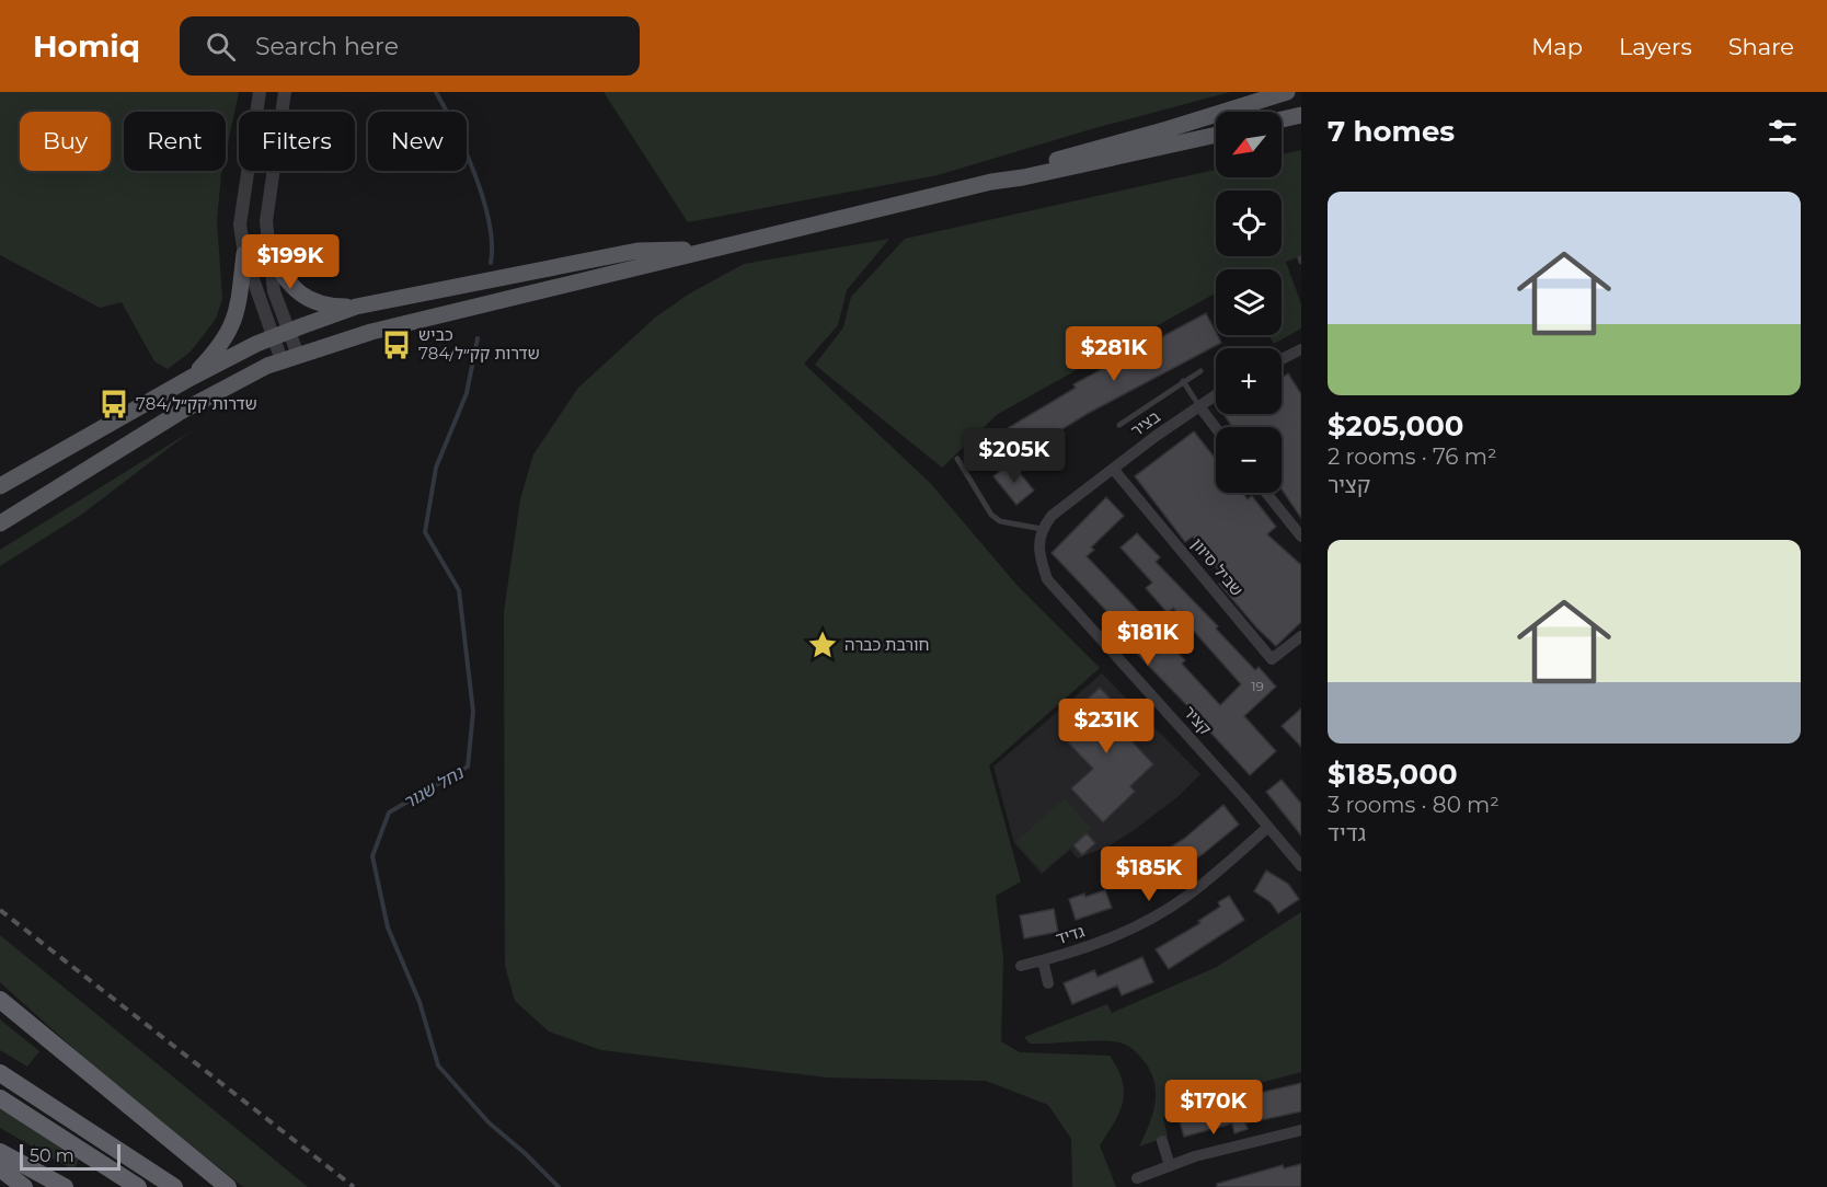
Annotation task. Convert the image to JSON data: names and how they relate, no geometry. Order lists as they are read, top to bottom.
{
  "streets": {
    "street": [
      "בציר",
      "שביל סיוון",
      "קציר",
      "גדיד"
    ]
  },
  "crossings": [
    ["בציר", "שביל סיוון"],
    ["קציר", "גדיד"]
  ],
  "water": ["נחל שגור"],
  "places": {
    "bus stop": ["כביש 784/שדרות קק״ל", "784/שדרות קק״ל"],
    "place": ["חורבת כברה"]
  },
  "house_numbers": ["19"],
  "scale_bar": "50 m",
  "north": "bottom left",
  "page": {
    "header": "Homiq",
    "search": "Search here",
    "nav": ["Map", "Layers", "Share"],
    "heading": "7 homes",
    "map_buttons": ["+", "−"],
    "chip": [
      "Buy",
      "Rent",
      "Filters",
      "New"
    ],
    "list": [
      {
        "name": "$205,000",
        "note": "2 rooms · 76 m² · קציר"
      },
      {
        "name": "$185,000",
        "note": "3 rooms · 80 m² · גדיד"
      }
    ],
    "price": [
      "$199K",
      "$281K",
      "$205K",
      "$181K",
      "$231K",
      "$185K",
      "$170K"
    ],
    "scale": "50 m"
  }
}
